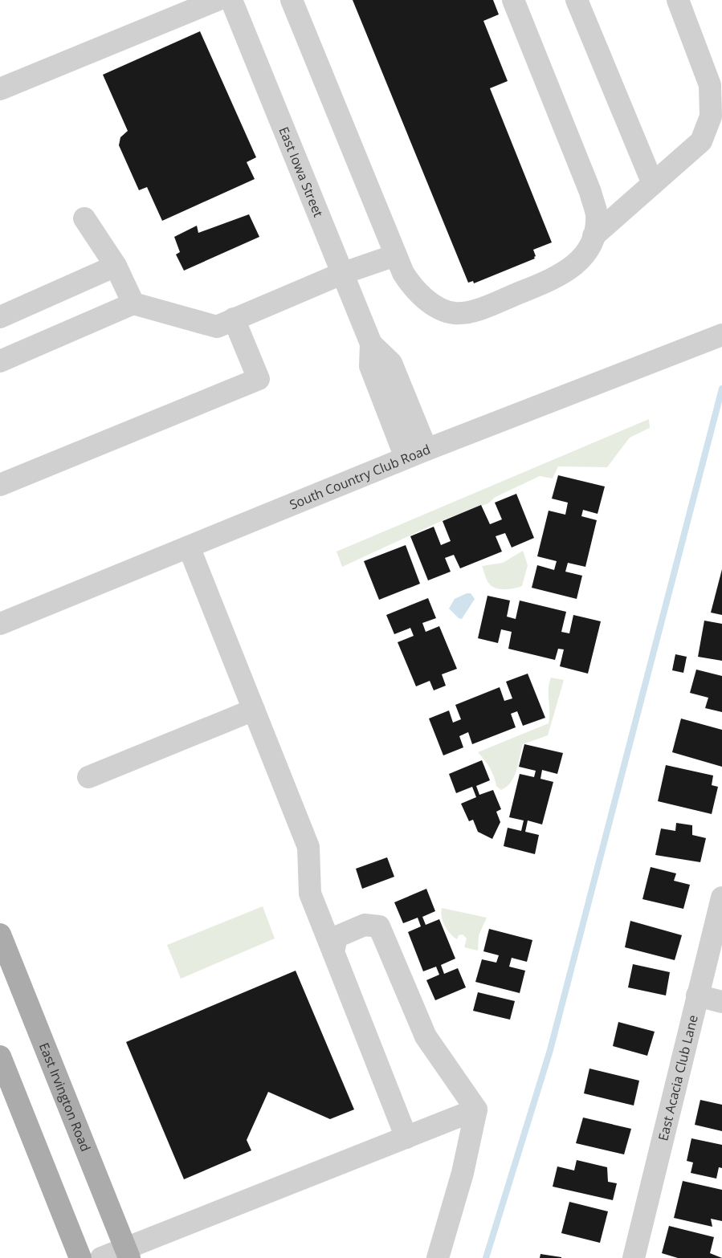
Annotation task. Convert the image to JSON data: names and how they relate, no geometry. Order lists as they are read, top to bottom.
{
  "streets": {
    "main road": ["East Irvington Road"],
    "street": ["East Iowa Street", "South Country Club Road", "East Acacia Club Lane"]
  },
  "crossings": [
    ["East Iowa Street", "South Country Club Road"]
  ]
}
